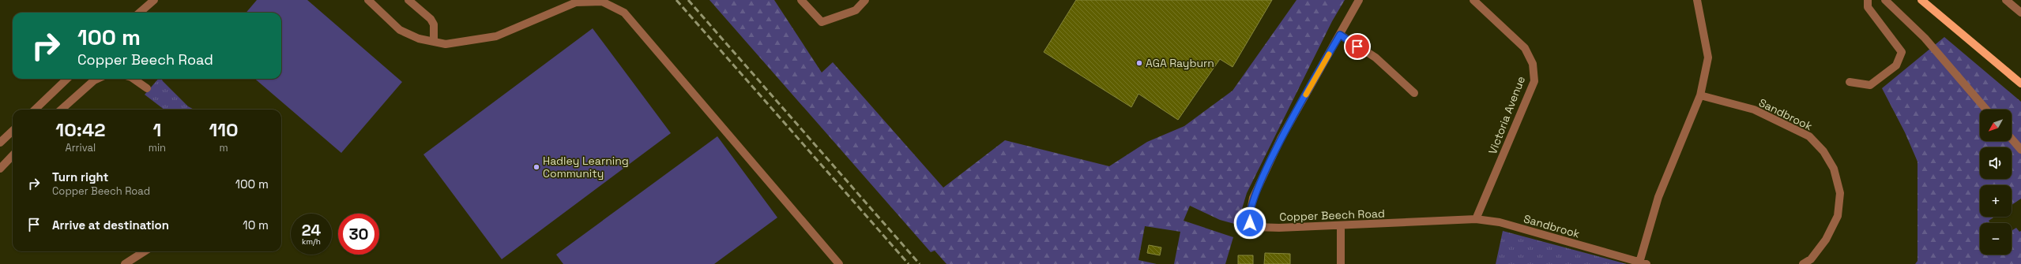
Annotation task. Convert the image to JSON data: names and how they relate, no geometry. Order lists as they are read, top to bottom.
{
  "streets": {
    "street": ["Sandbrook", "Victoria Avenue", "Copper Beech Road"]
  },
  "crossings": [
    ["Sandbrook", "Victoria Avenue"],
    ["Sandbrook", "Copper Beech Road"],
    ["Victoria Avenue", "Copper Beech Road"]
  ],
  "places": ["AGA Rayburn", "Hadley Learning Community"],
  "north": "bottom left",
  "page": {
    "turn": ["100 m", "Copper Beech Road"],
    "map_buttons": ["+", "−"],
    "eta": [
      "10:42",
      "Arrival",
      "1",
      "min",
      "110",
      "m"
    ],
    "list": [
      {
        "name": "Turn right",
        "note": "Copper Beech Road",
        "value": "100 m"
      },
      {
        "name": "Arrive at destination",
        "value": "10 m"
      }
    ],
    "speed": "24 km/h",
    "limit": "30"
  }
}
